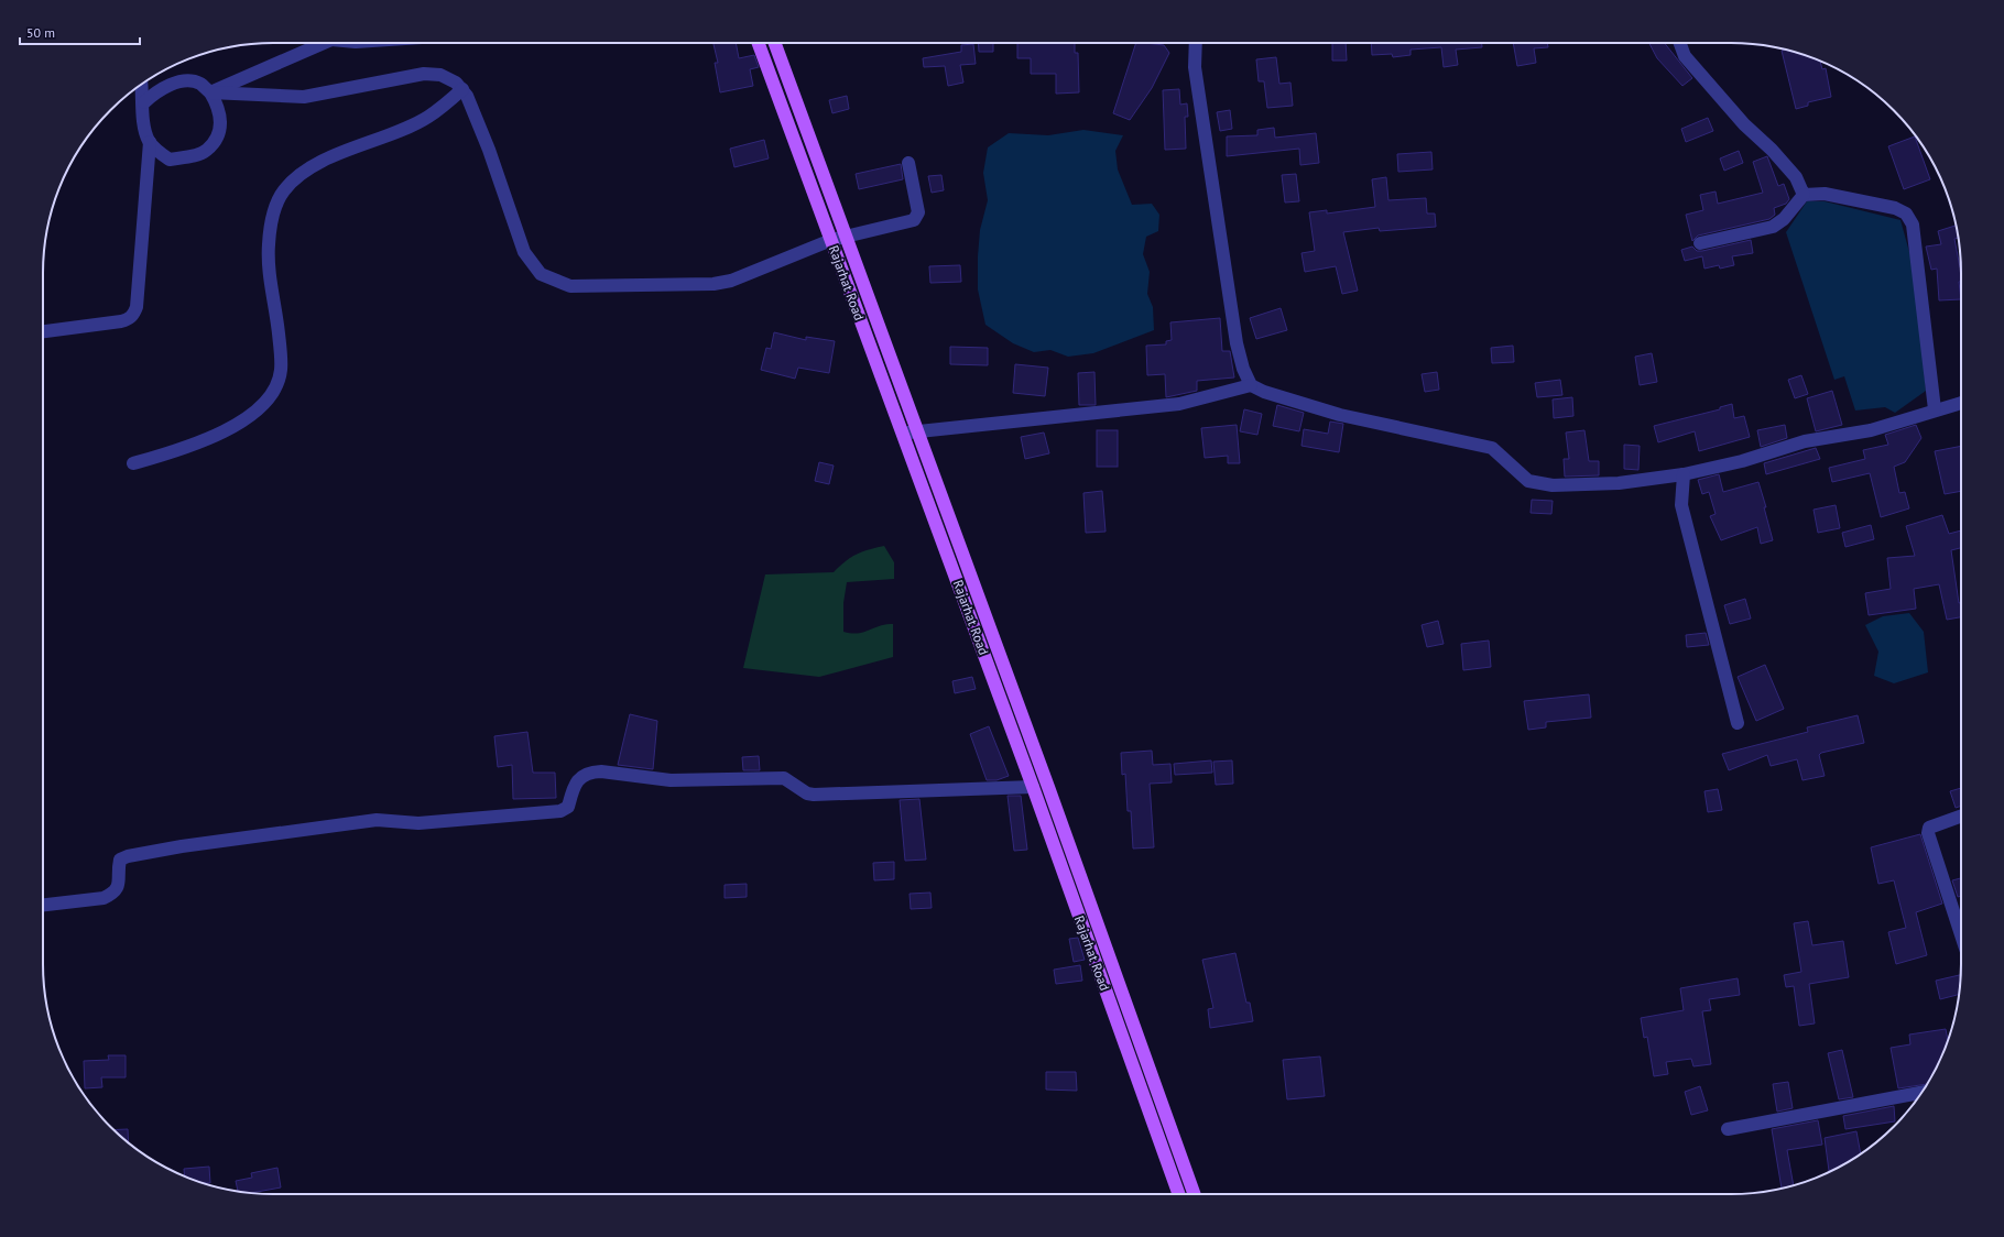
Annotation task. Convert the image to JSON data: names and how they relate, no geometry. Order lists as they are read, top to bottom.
{
  "streets": {
    "main road": ["Rajarhat Road"]
  },
  "scale_bar": "50 m"
}
